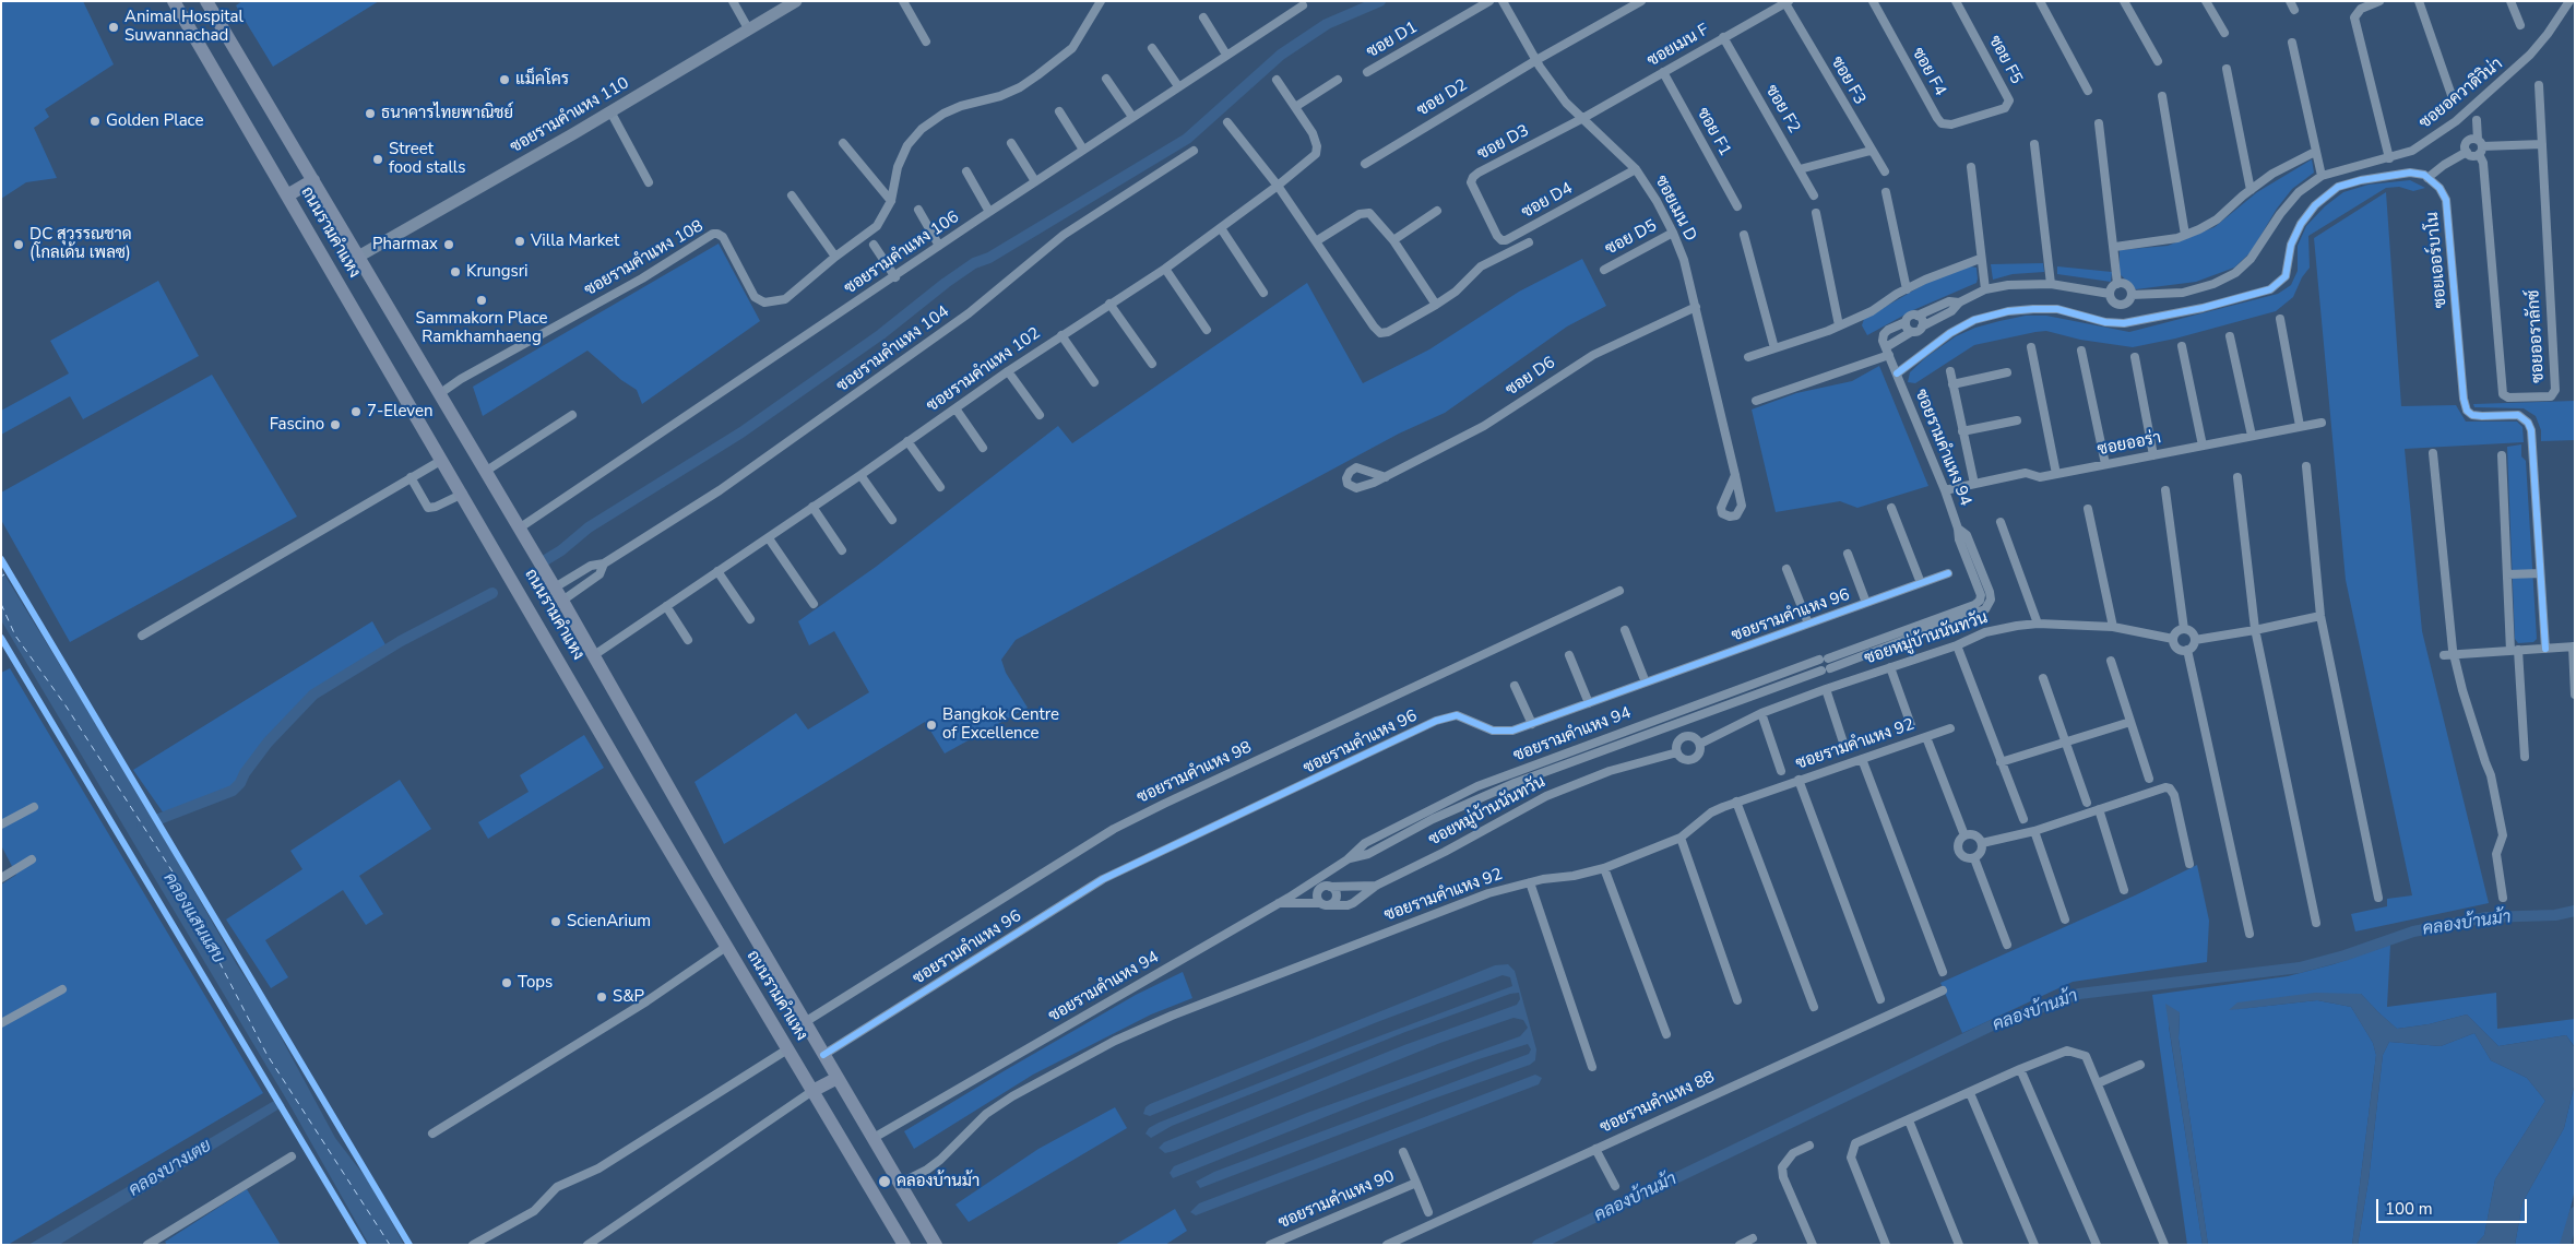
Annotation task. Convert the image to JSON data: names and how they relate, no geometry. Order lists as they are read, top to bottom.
{
  "streets": {
    "main road": ["ถนนรามคำแหง"],
    "street": [
      "ซอย D1",
      "ซอยเมน F",
      "ซอย F5",
      "ซอย F4",
      "ซอย F3",
      "ซอยอควาดิวิน่า",
      "ซอย D2",
      "ซอย F2",
      "ซอยรามคำแหง 110",
      "ซอย F1",
      "ซอย D3",
      "ซอย D4",
      "ซอยเมน D",
      "ซอย D5",
      "ซอยรามคําแหง 106",
      "ซอยรามคำแหง 108",
      "ซอยเออร์บาโน",
      "ซอยออราลักซ์",
      "ซอยรามคําแหง 104",
      "ซอยรามคําแหง 102",
      "ซอย D6",
      "ซอยออร่า",
      "ซอยรามคําแหง 94",
      "ซอยรามคําแหง 96",
      "ซอยหมู่บ้านนันทวัน",
      "ซอยรามคําแหง 92",
      "ซอยรามคําแหง 98",
      "ซอยรามคำแหง 88",
      "ซอยรามคำแหง 90"
    ]
  },
  "crossings": [
    ["ซอยเมน F", "ซอย F3"],
    ["ซอยเมน F", "ซอย F2"],
    ["ซอยเมน F", "ซอย F1"],
    ["ซอยเมน F", "ซอย D3"],
    ["ซอยเมน F", "ซอยเมน D"],
    ["ซอย F5", "ซอย F4"],
    ["ซอยอควาดิวิน่า", "ซอยรามคําแหง 94"],
    ["ซอย D2", "ซอยเมน D"],
    ["ซอยรามคำแหง 110", "ถนนรามคำแหง"],
    ["ซอย D3", "ซอย D4"],
    ["ซอย D3", "ซอยเมน D"],
    ["ซอย D4", "ซอยเมน D"],
    ["ซอยเมน D", "ซอย D5"],
    ["ซอยเมน D", "ซอย D6"],
    ["ถนนรามคำแหง", "ซอยรามคําแหง 106"],
    ["ถนนรามคำแหง", "ซอยรามคำแหง 108"],
    ["ถนนรามคำแหง", "ซอยรามคําแหง 104"],
    ["ถนนรามคำแหง", "ซอยรามคําแหง 102"],
    ["ถนนรามคำแหง", "ซอยรามคําแหง 94"],
    ["ถนนรามคำแหง", "ซอยรามคําแหง 96"],
    ["ถนนรามคำแหง", "ซอยรามคําแหง 92"],
    ["ถนนรามคำแหง", "ซอยรามคําแหง 98"],
    ["ซอยออร่า", "ซอยรามคําแหง 94"],
    ["ซอยรามคําแหง 94", "ซอยหมู่บ้านนันทวัน"]
  ],
  "water": ["คลองแสนแสบ", "คลองบ้านม้า", "คลองบางเตย"],
  "places": [
    "Animal Hospital Suwannachad",
    "แม็คโคร",
    "ธนาคารไทยพาณิชย์",
    "Golden Place",
    "Street food stalls",
    "Villa Market",
    "DC สุวรรณชาด (โกลเด้น เพลซ)",
    "Pharmax",
    "Krungsri",
    "Sammakorn Place Ramkhamhaeng",
    "7-Eleven",
    "Fascino",
    "Bangkok Centre of Excellence",
    "ScienArium",
    "Tops",
    "S&P",
    "คลองบ้านม้า"
  ],
  "scale_bar": "100 m"
}
